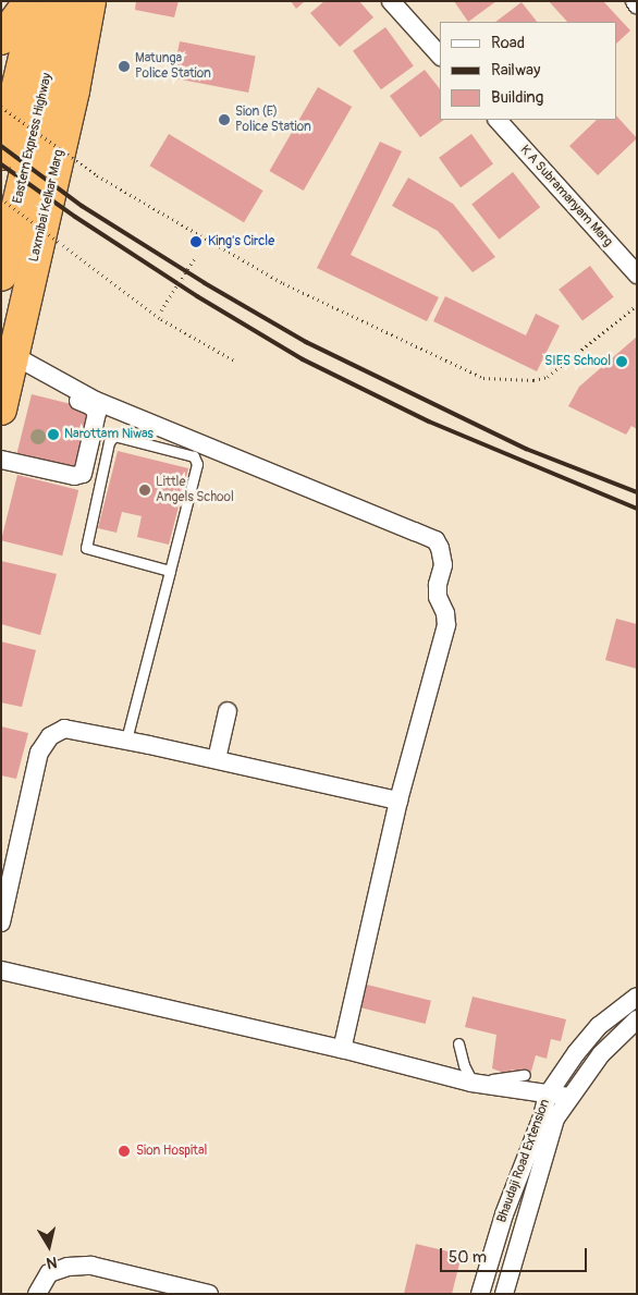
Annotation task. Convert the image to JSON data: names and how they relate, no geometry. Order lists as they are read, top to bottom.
{
  "streets": {
    "highway": ["Eastern Express Highway", "Laxmibai Kelkar Marg"],
    "street": ["K A Subramanyam Marg", "Bhaudaji Road Extension"]
  },
  "places": [
    "Matunga Police Station",
    "Sion (E) Police Station",
    "King's Circle",
    "SIES School",
    "Narottam Niwas",
    "Little Angels School",
    "Sion Hospital"
  ],
  "legend": ["Road", "Railway", "Building"],
  "scale_bar": "50 m",
  "north": "bottom"
}
